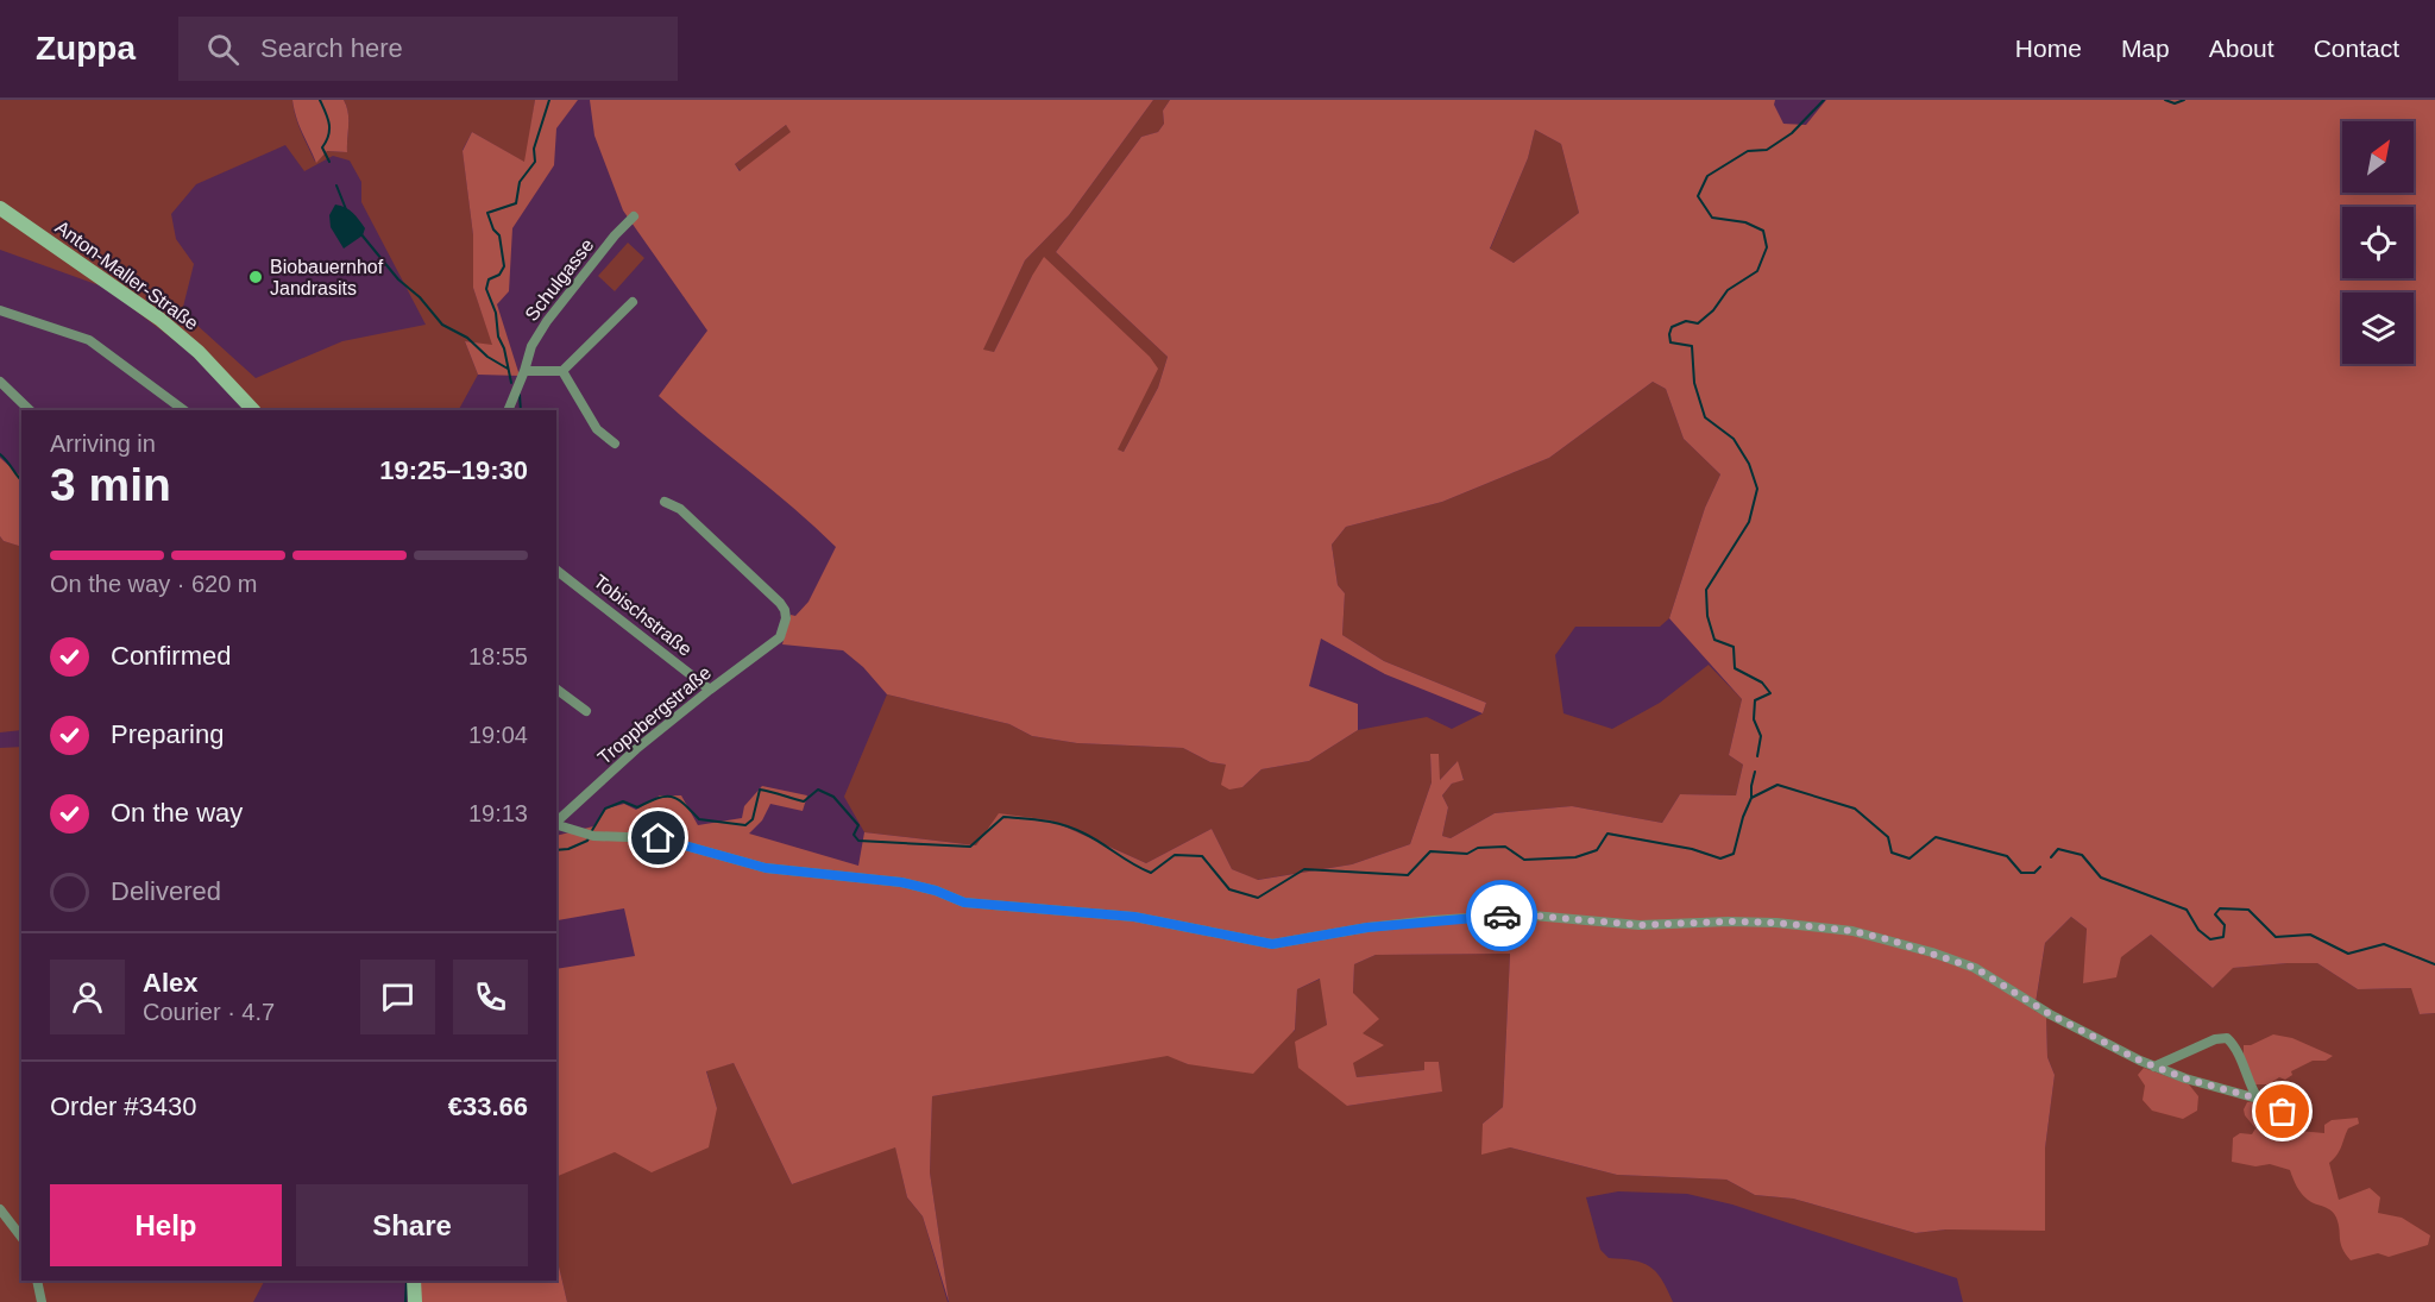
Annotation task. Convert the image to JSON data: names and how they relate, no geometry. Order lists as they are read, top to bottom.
{
  "streets": {
    "street": [
      "Anton-Maller-Straße",
      "Schulgasse",
      "Tobischstraße",
      "Troppbergstraße"
    ]
  },
  "crossings": [
    ["Tobischstraße", "Troppbergstraße"]
  ],
  "places": ["Biobauernhof Jandrasits"],
  "north": "top right",
  "page": {
    "header": "Zuppa",
    "search": "Search here",
    "nav": [
      "Home",
      "Map",
      "About",
      "Contact"
    ],
    "heading": ["3 min", "Arriving in", "19:25–19:30"],
    "panel": [
      "Alex",
      "Courier · 4.7",
      "Order #3430",
      "€33.66"
    ],
    "bar": "On the way · 620 m",
    "list": [
      ["Confirmed", "18:55"],
      ["Preparing", "19:04"],
      ["On the way", "19:13"],
      "Delivered"
    ],
    "buttons": ["Help", "Share"]
  }
}
